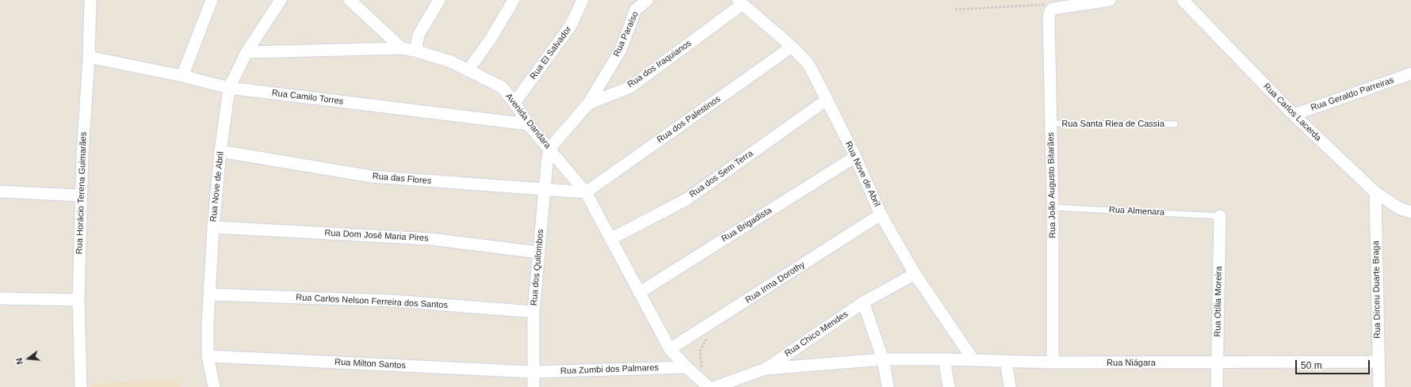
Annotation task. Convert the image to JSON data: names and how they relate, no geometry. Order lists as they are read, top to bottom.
{
  "streets": {
    "street": [
      "Rua Paraíso",
      "Rua El Salvador",
      "Rua dos Iraquianos",
      "Rua Geraldo Parreiras",
      "Rua Camilo Torres",
      "Rua Carlos Lacerda",
      "Rua dos Palestinos",
      "Avenida Dandara",
      "Rua dos Sem Terra",
      "Rua Nove de Abril",
      "Rua das Flores",
      "Rua João Augusto Bitarães",
      "Rua Horácio Terena Guimarães",
      "Rua Brigadista",
      "Rua Dom José Maria Pires",
      "Rua dos Quilombos",
      "Rua Irma Dorothy",
      "Rua Dirceu Duarte Braga",
      "Rua Carlos Nelson Ferreira dos Santos",
      "Rua Otília Moreira",
      "Rua Chico Mendes",
      "Rua Niágara",
      "Rua Milton Santos",
      "Rua Zumbi dos Palmares"
    ],
    "lane": ["Rua Santa Riea de Cassia", "Rua Almenara"]
  },
  "crossings": [
    ["Rua Paraíso", "Rua dos Iraquianos"],
    ["Rua El Salvador", "Avenida Dandara"],
    ["Rua dos Iraquianos", "Avenida Dandara"],
    ["Rua dos Iraquianos", "Rua Nove de Abril"],
    ["Rua dos Iraquianos", "Rua dos Quilombos"],
    ["Rua Geraldo Parreiras", "Rua Carlos Lacerda"],
    ["Rua Camilo Torres", "Avenida Dandara"],
    ["Rua Camilo Torres", "Rua Nove de Abril"],
    ["Rua Camilo Torres", "Rua Horácio Terena Guimarães"],
    ["Rua Carlos Lacerda", "Rua Dirceu Duarte Braga"],
    ["Rua dos Palestinos", "Avenida Dandara"],
    ["Rua dos Palestinos", "Rua Nove de Abril"],
    ["Rua dos Palestinos", "Rua das Flores"],
    ["Avenida Dandara", "Rua dos Sem Terra"],
    ["Avenida Dandara", "Rua Nove de Abril"],
    ["Avenida Dandara", "Rua das Flores"],
    ["Avenida Dandara", "Rua Brigadista"],
    ["Avenida Dandara", "Rua dos Quilombos"],
    ["Avenida Dandara", "Rua Irma Dorothy"],
    ["Avenida Dandara", "Rua Zumbi dos Palmares"],
    ["Rua Santa Riea de Cassia", "Rua João Augusto Bitarães"],
    ["Rua dos Sem Terra", "Rua Nove de Abril"],
    ["Rua Nove de Abril", "Rua das Flores"],
    ["Rua Nove de Abril", "Rua Brigadista"],
    ["Rua Nove de Abril", "Rua Dom José Maria Pires"],
    ["Rua Nove de Abril", "Rua Irma Dorothy"],
    ["Rua Nove de Abril", "Rua Carlos Nelson Ferreira dos Santos"],
    ["Rua Nove de Abril", "Rua Chico Mendes"],
    ["Rua Nove de Abril", "Rua Niágara"],
    ["Rua Nove de Abril", "Rua Milton Santos"],
    ["Rua das Flores", "Rua dos Quilombos"],
    ["Rua João Augusto Bitarães", "Rua Almenara"],
    ["Rua João Augusto Bitarães", "Rua Niágara"],
    ["Rua Almenara", "Rua Otília Moreira"],
    ["Rua Dom José Maria Pires", "Rua dos Quilombos"],
    ["Rua dos Quilombos", "Rua Carlos Nelson Ferreira dos Santos"],
    ["Rua dos Quilombos", "Rua Milton Santos"],
    ["Rua dos Quilombos", "Rua Zumbi dos Palmares"],
    ["Rua Dirceu Duarte Braga", "Rua Niágara"],
    ["Rua Otília Moreira", "Rua Niágara"],
    ["Rua Milton Santos", "Rua Zumbi dos Palmares"]
  ],
  "scale_bar": "50 m",
  "north": "left"
}
